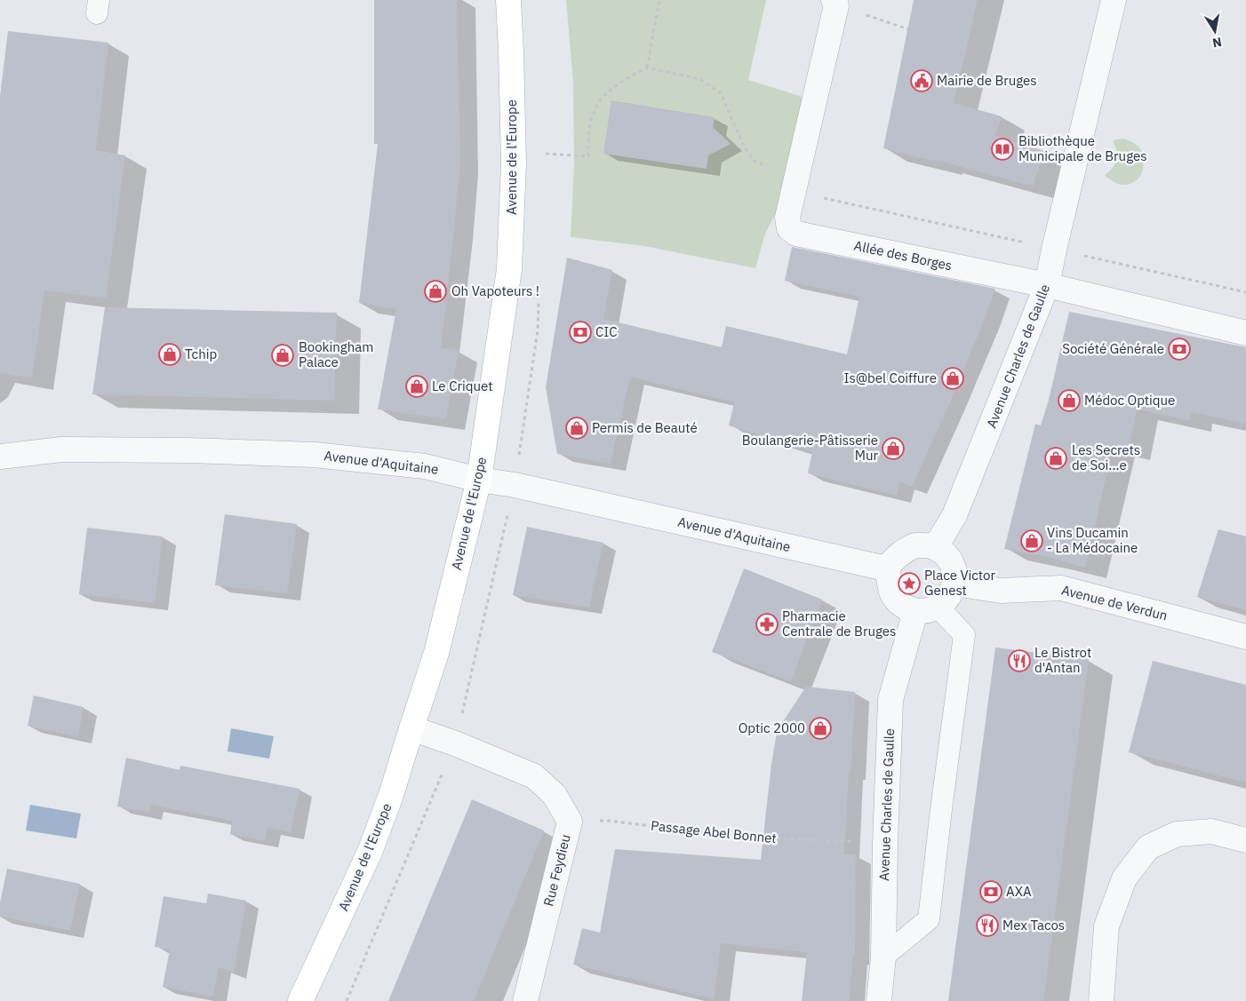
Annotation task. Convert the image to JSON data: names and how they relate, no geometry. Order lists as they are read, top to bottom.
{
  "streets": {
    "main road": ["Avenue de l'Europe"],
    "street": [
      "Allée des Borges",
      "Avenue Charles de Gaulle",
      "Avenue d'Aquitaine",
      "Avenue de Verdun",
      "Rue Feydieu"
    ],
    "path": ["Passage Abel Bonnet"]
  },
  "crossings": [
    ["Avenue de l'Europe", "Avenue d'Aquitaine"],
    ["Avenue de l'Europe", "Rue Feydieu"],
    ["Allée des Borges", "Avenue Charles de Gaulle"],
    ["Avenue Charles de Gaulle", "Avenue d'Aquitaine"],
    ["Avenue Charles de Gaulle", "Avenue de Verdun"],
    ["Avenue Charles de Gaulle", "Passage Abel Bonnet"],
    ["Avenue d'Aquitaine", "Avenue de Verdun"],
    ["Passage Abel Bonnet", "Rue Feydieu"]
  ],
  "places": {
    "public building": ["Mairie de Bruges"],
    "library": ["Bibliothèque Municipale de Bruges"],
    "shop": [
      "Oh Vapoteurs !",
      "Tchip",
      "Bookingham Palace",
      "Is@bel Coiffure",
      "Le Criquet",
      "Médoc Optique",
      "Permis de Beauté",
      "Boulangerie-Pâtisserie Mur",
      "Les Secrets de Soi...e",
      "Vins Ducamin - La Médocaine",
      "Optic 2000"
    ],
    "bank": ["CIC", "Société Générale", "AXA"],
    "place": ["Place Victor Genest"],
    "pharmacy": ["Pharmacie Centrale de Bruges"],
    "restaurant": ["Le Bistrot d'Antan", "Mex Tacos"]
  },
  "north": "bottom"
}
